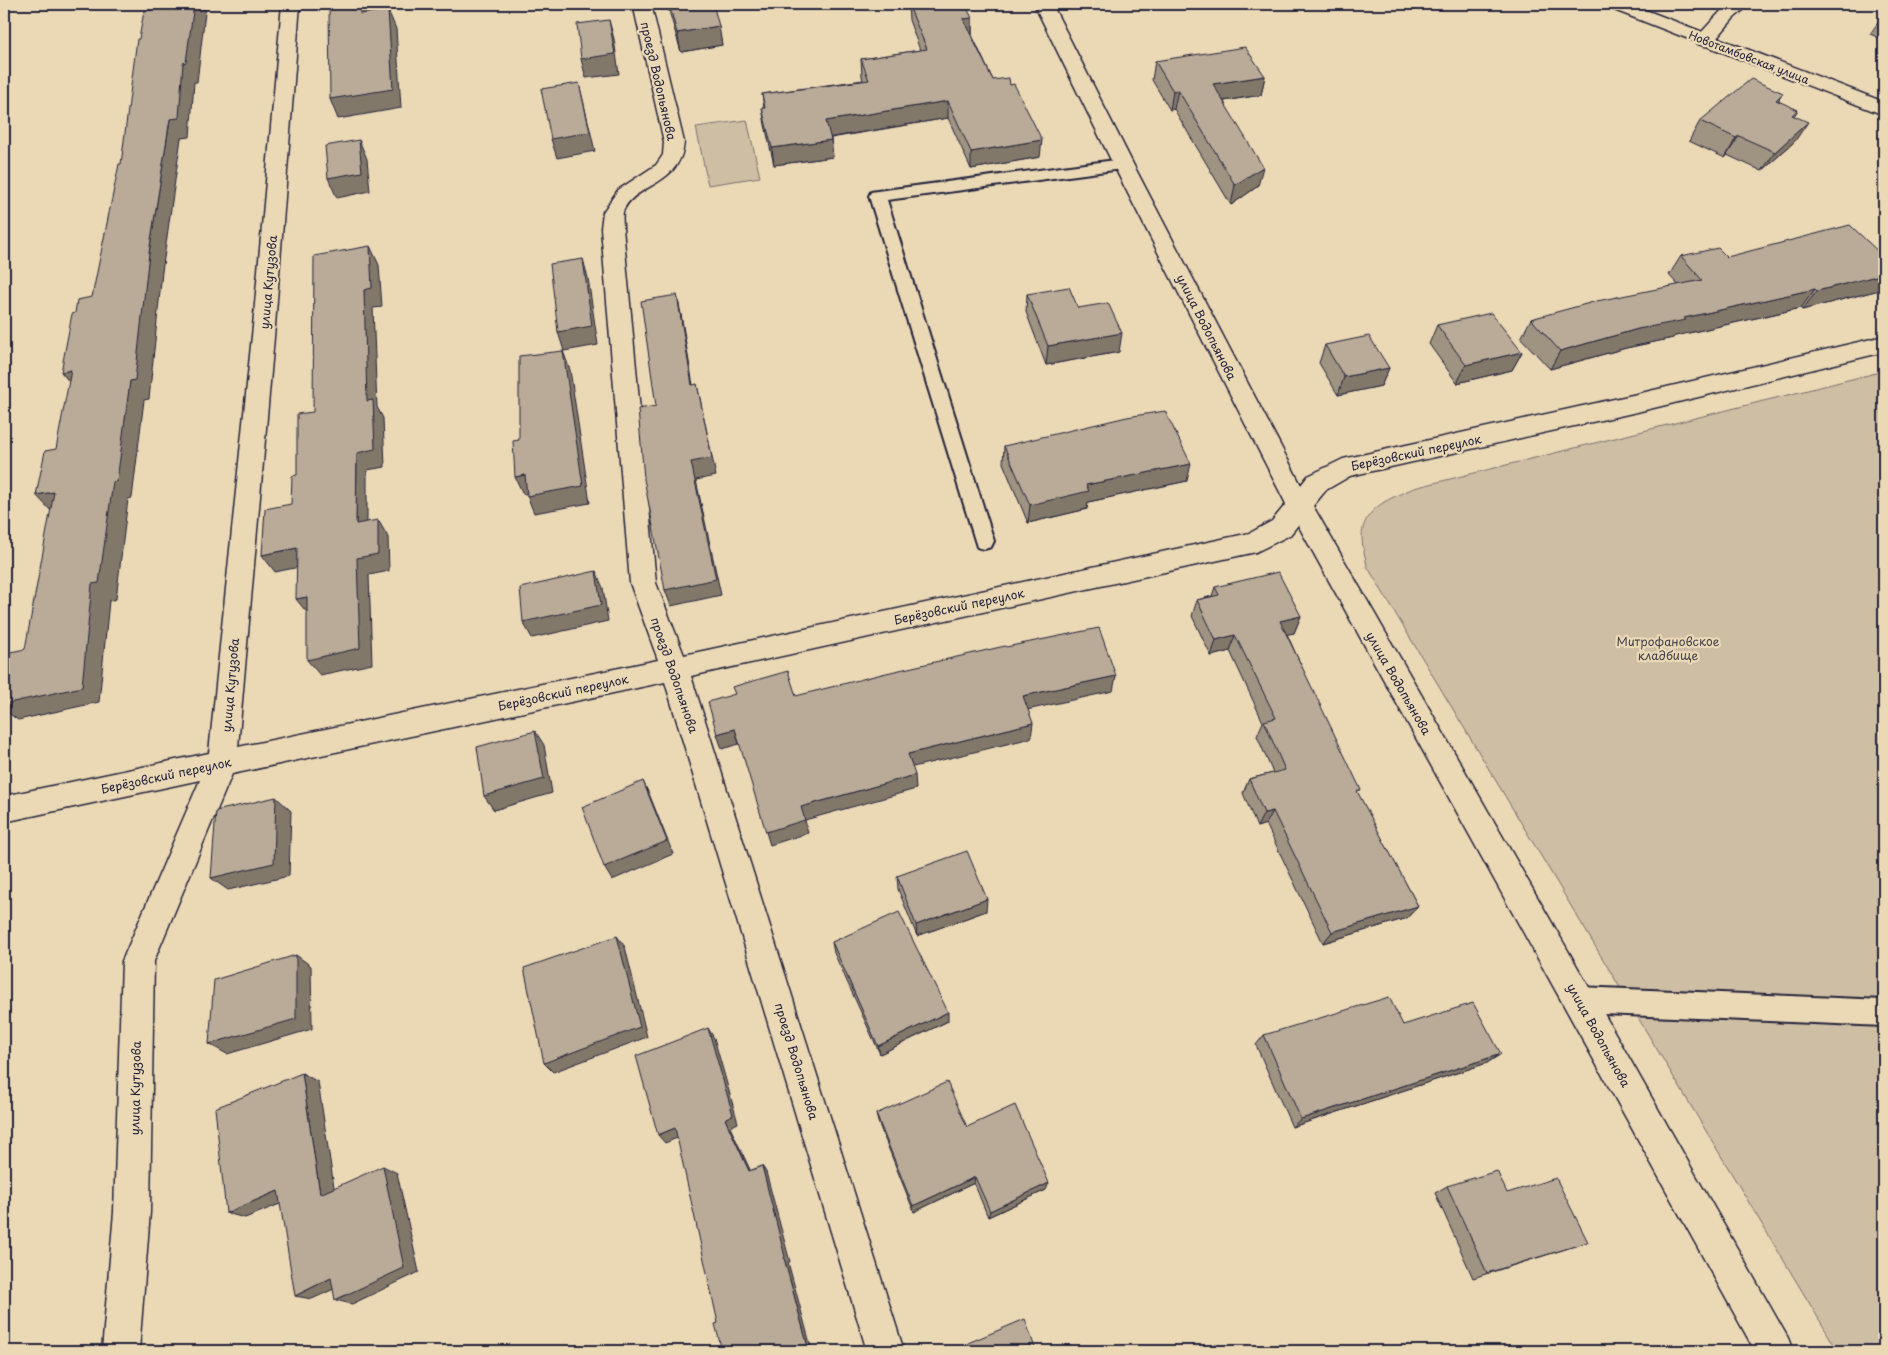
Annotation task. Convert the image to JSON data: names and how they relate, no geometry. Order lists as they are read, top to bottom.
{
  "streets": {
    "street": [
      "Новотамбовская улица",
      "проезд Водопьянова",
      "улица Кутузова",
      "улица Водопьянова",
      "Берёзовский переулок"
    ]
  },
  "crossings": [
    ["проезд Водопьянова", "Берёзовский переулок"],
    ["улица Кутузова", "Берёзовский переулок"],
    ["улица Водопьянова", "Берёзовский переулок"]
  ],
  "parks": ["Митрофановское кладбище"]
}
